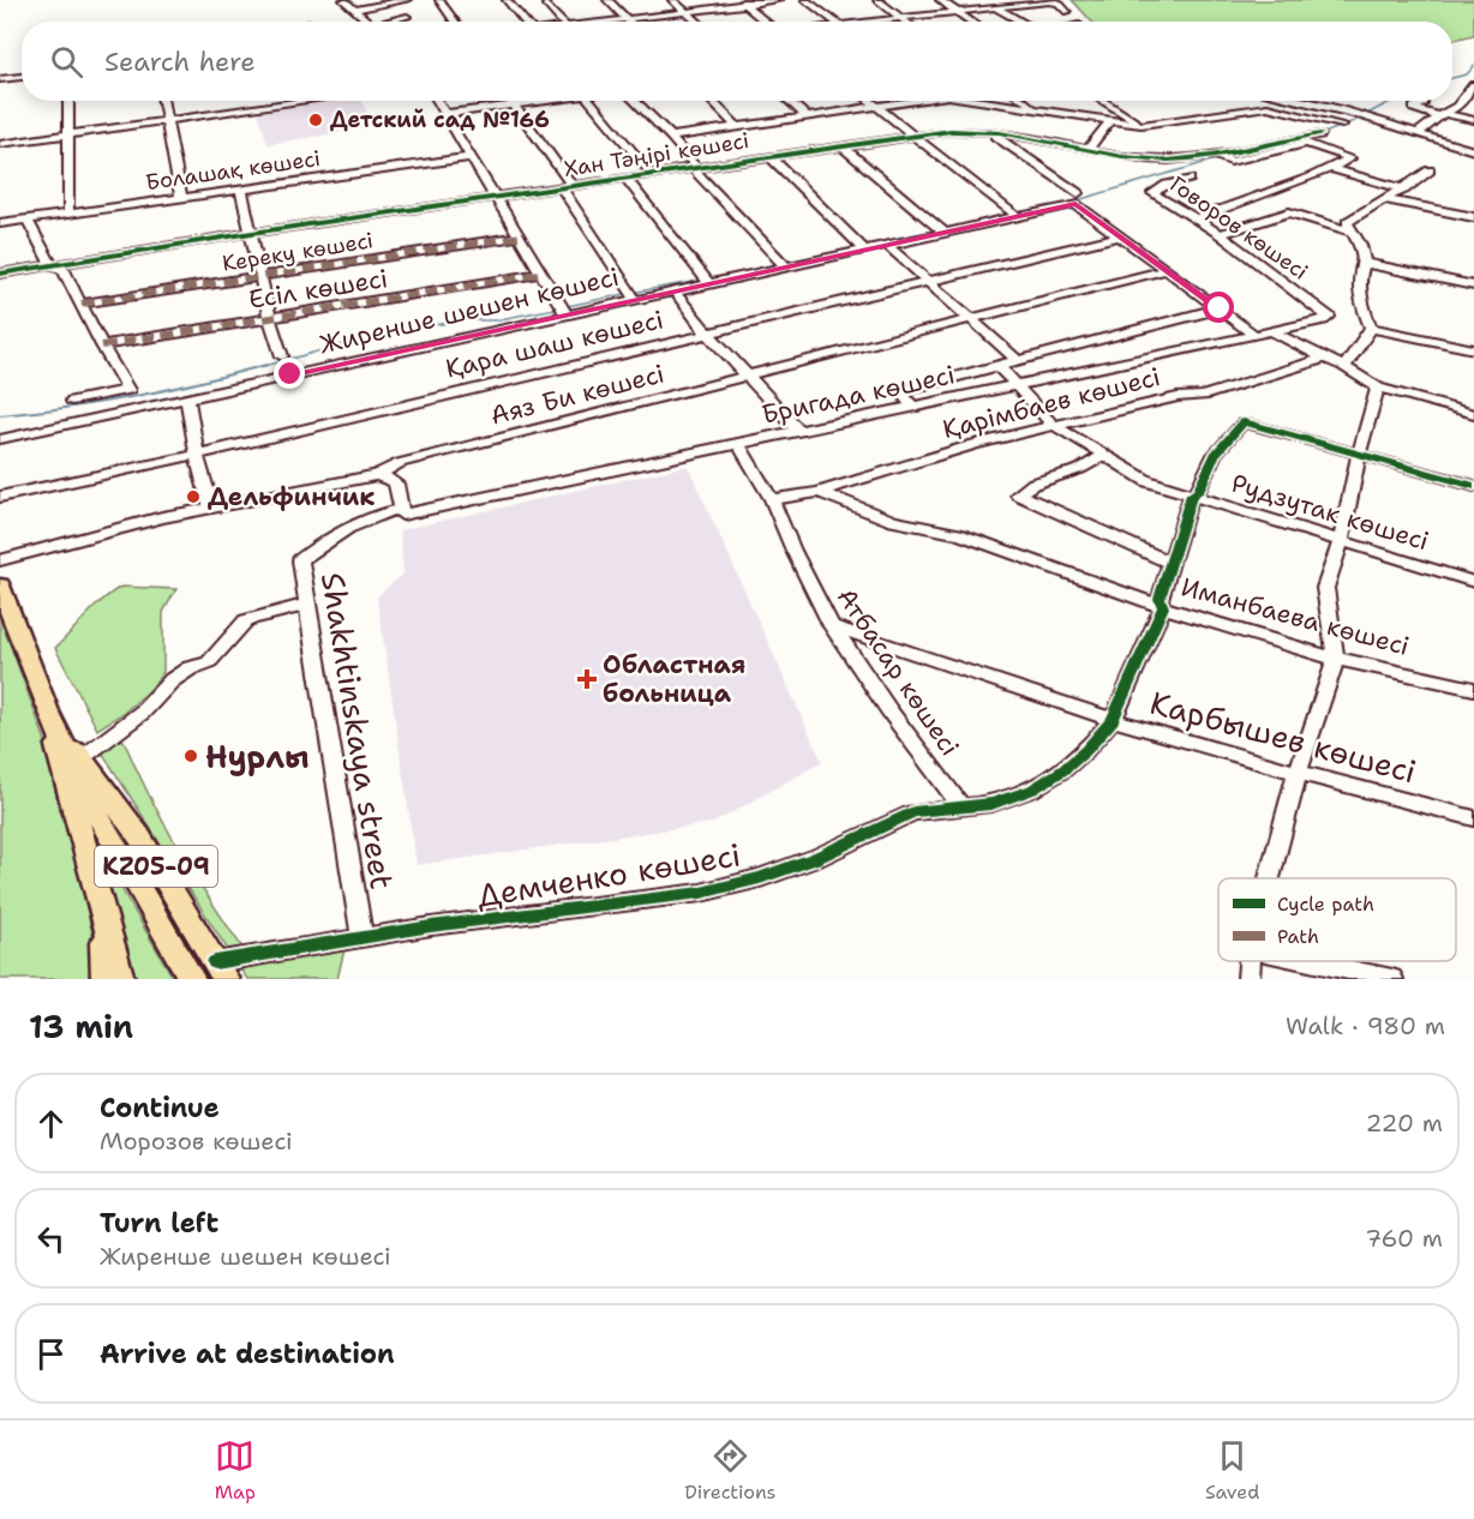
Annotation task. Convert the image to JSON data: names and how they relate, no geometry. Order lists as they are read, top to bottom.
{
  "streets": {
    "main road": ["KZ05-09"],
    "street": [
      "Хан Тәңірі көшесі",
      "Болашақ көшесі",
      "Говоров көшесі",
      "Кереку көшесі",
      "Есіл көшесі",
      "Жиренше шешен көшесі",
      "Қара шаш көшесі",
      "Аяз Би көшесі",
      "Бригада көшесі",
      "Қарімбаев көшесі",
      "Рудзутак көшесі",
      "Иманбаева көшесі",
      "Атбасар көшесі",
      "Shakhtinskaya street",
      "Карбышев көшесі",
      "Демченко көшесі"
    ]
  },
  "crossings": [
    ["Говоров көшесі", "Бригада көшесі"],
    ["Бригада көшесі", "Рудзутак көшесі"],
    ["Бригада көшесі", "Атбасар көшесі"],
    ["Бригада көшесі", "Shakhtinskaya street"],
    ["Қарімбаев көшесі", "Рудзутак көшесі"],
    ["Қарімбаев көшесі", "Иманбаева көшесі"],
    ["Қарімбаев көшесі", "Атбасар көшесі"],
    ["Рудзутак көшесі", "Демченко көшесі"],
    ["Иманбаева көшесі", "Демченко көшесі"],
    ["Атбасар көшесі", "Карбышев көшесі"],
    ["Атбасар көшесі", "Демченко көшесі"],
    ["Shakhtinskaya street", "KZ05-09"],
    ["Shakhtinskaya street", "Демченко көшесі"],
    ["Карбышев көшесі", "Демченко көшесі"],
    ["KZ05-09", "Демченко көшесі"]
  ],
  "places": {
    "other": ["Детский сад №166", "Дельфинчик", "Нурлы"],
    "health": ["Областная больница"]
  },
  "legend": ["Cycle path", "Path"],
  "page": {
    "search": "Search here",
    "heading": ["13 min", "Walk · 980 m"],
    "list": [
      ["Continue", "Морозов көшесі", "220 m"],
      ["Turn left", "Жиренше шешен көшесі", "760 m"],
      "Arrive at destination"
    ],
    "nav": ["Map", "Directions", "Saved"]
  }
}
